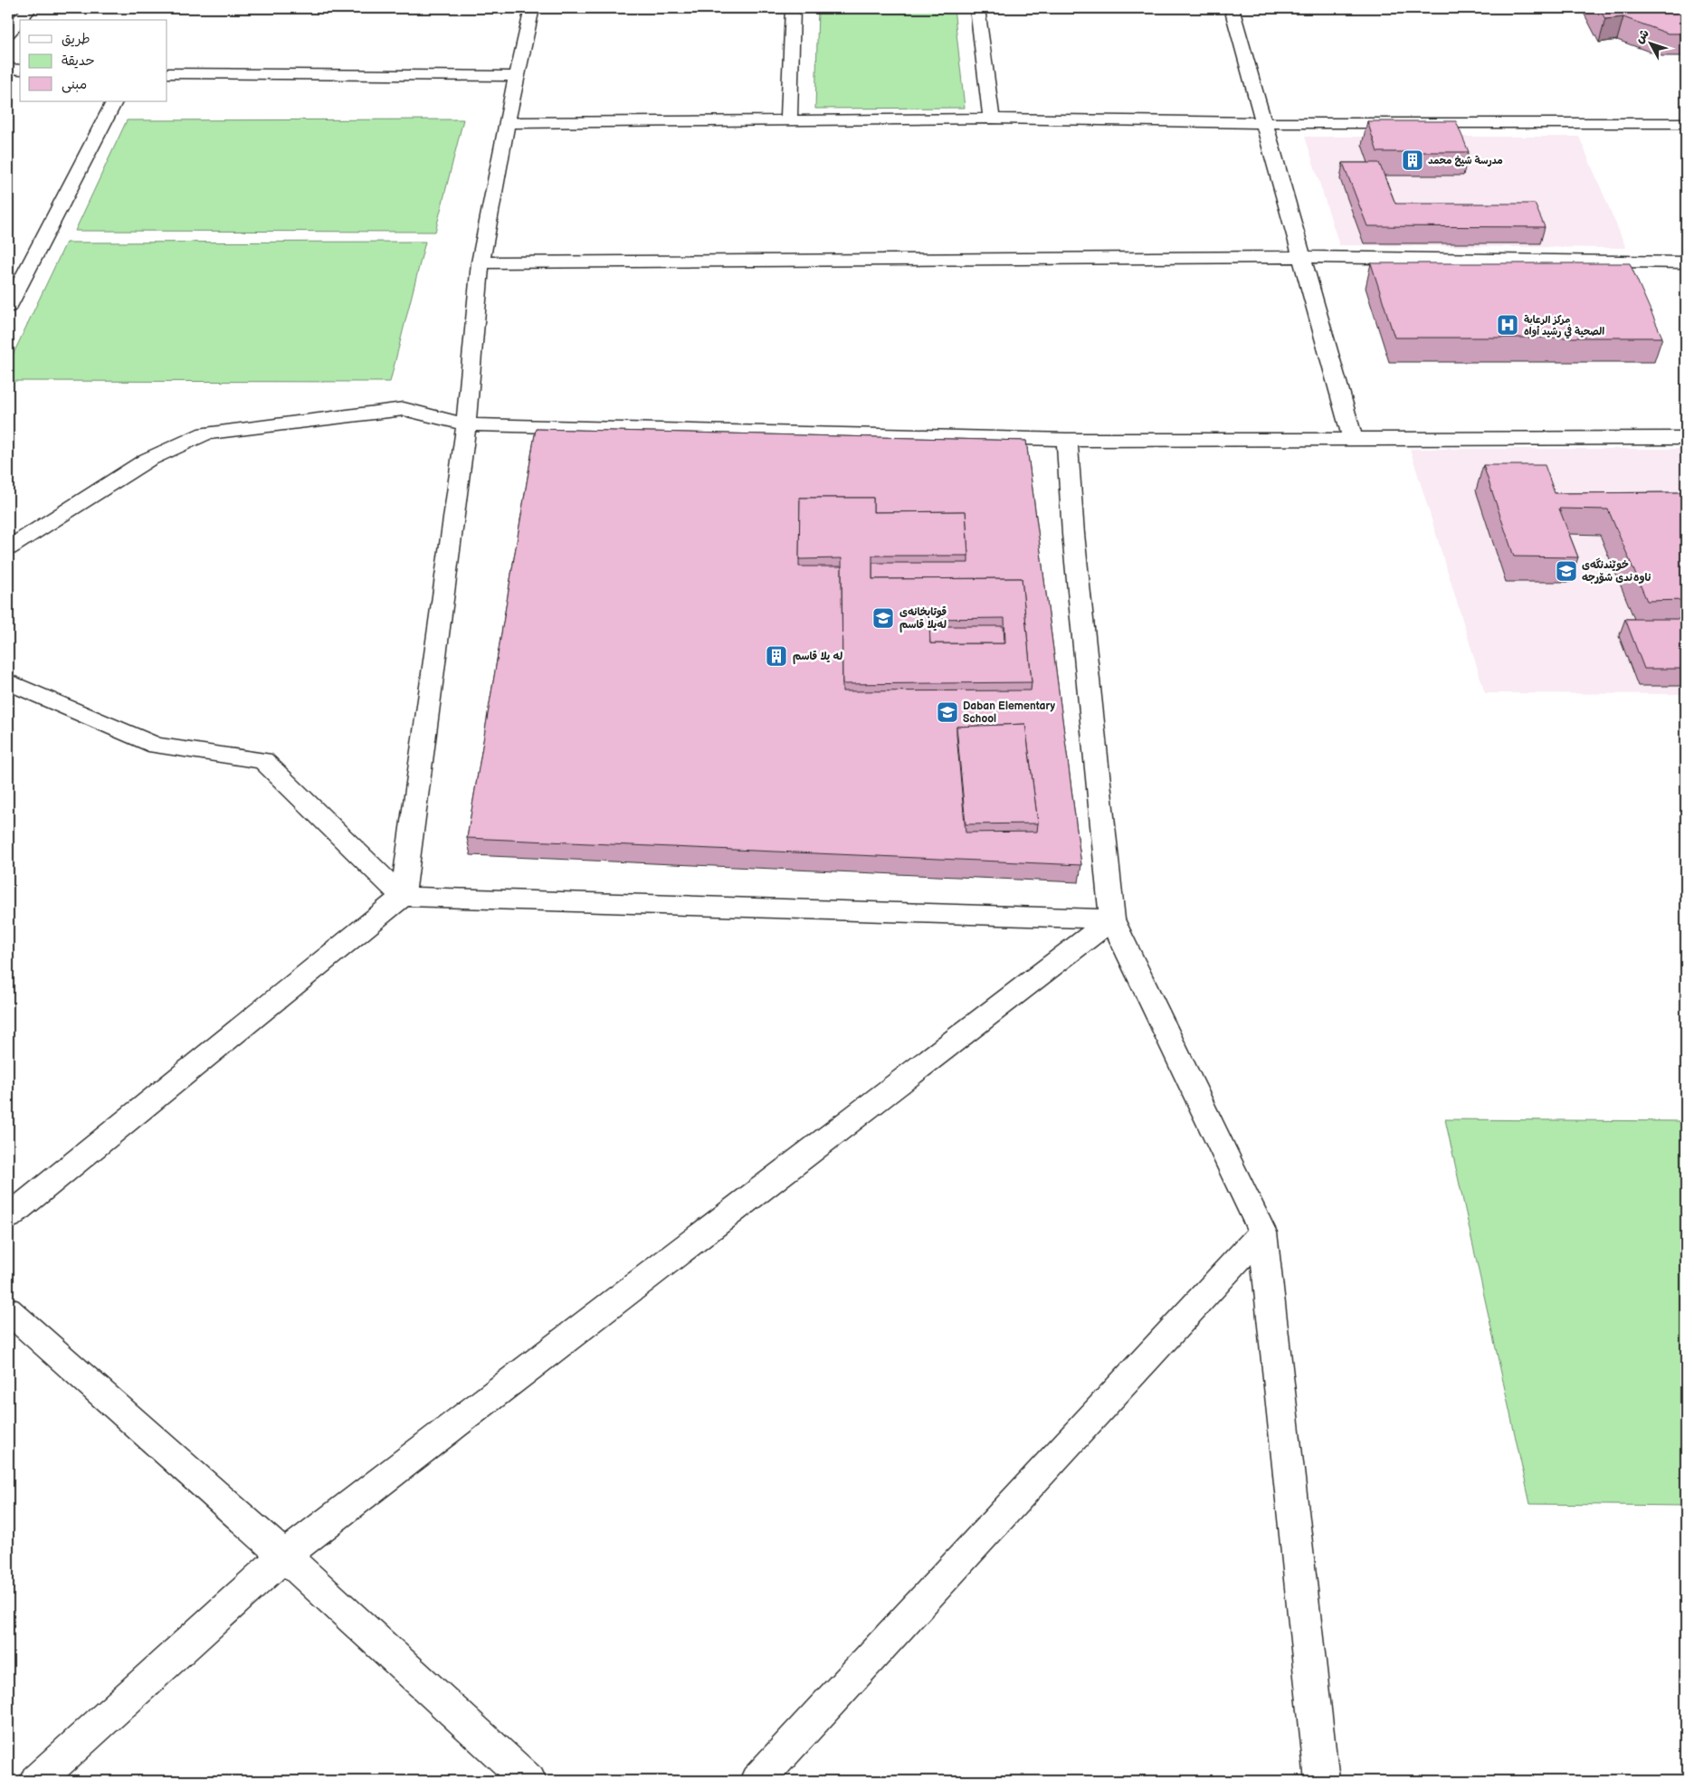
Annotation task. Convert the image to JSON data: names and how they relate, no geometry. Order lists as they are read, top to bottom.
{
  "places": {
    "building": ["مدرسة شيخ محمد", "له يلا قاسم"],
    "hospital": ["مركز الرعاية الصحية في رشيد أواه"],
    "school or university": ["خوێندنگەی ناوەندی شۆرجە", "قوتابخانەی لەیلا قاسم", "Daban Elementary School"]
  },
  "legend": ["طريق", "حديقة", "مبنى"],
  "north": "top left"
}
